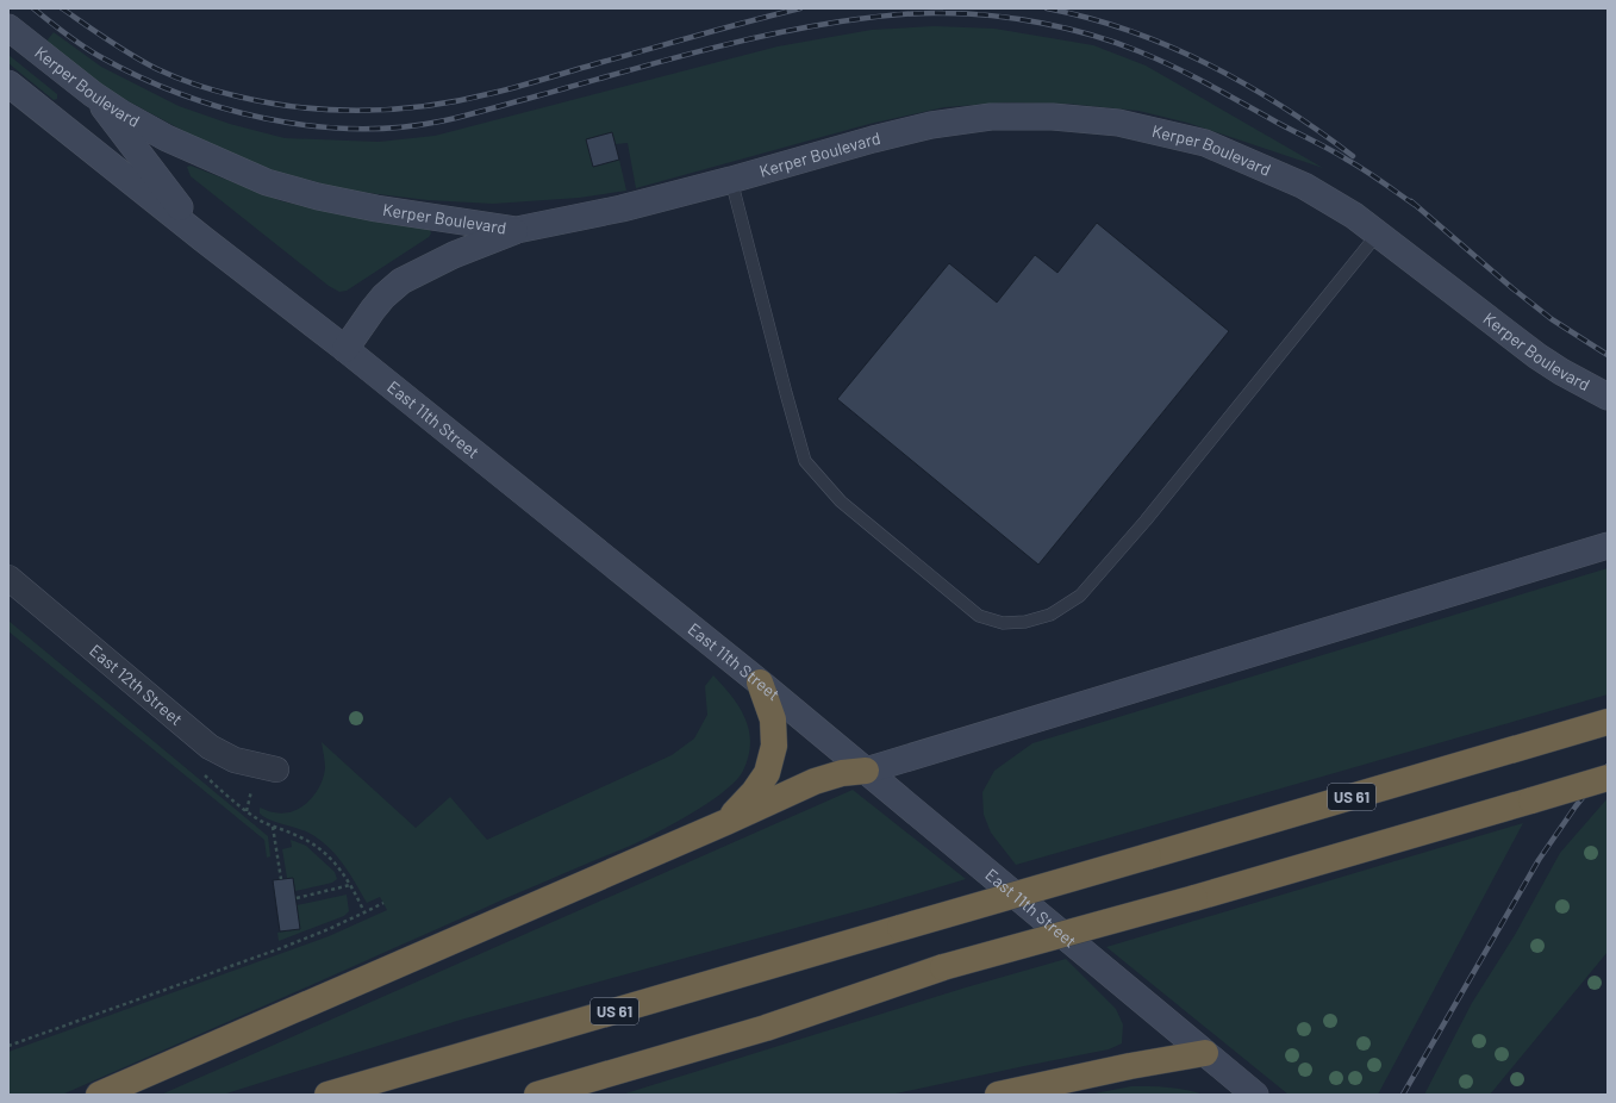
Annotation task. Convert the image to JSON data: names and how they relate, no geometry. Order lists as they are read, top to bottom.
{
  "streets": {
    "highway": ["US 61"],
    "main road": ["Kerper Boulevard", "East 11th Street"],
    "street": ["East 12th Street"]
  }
}
